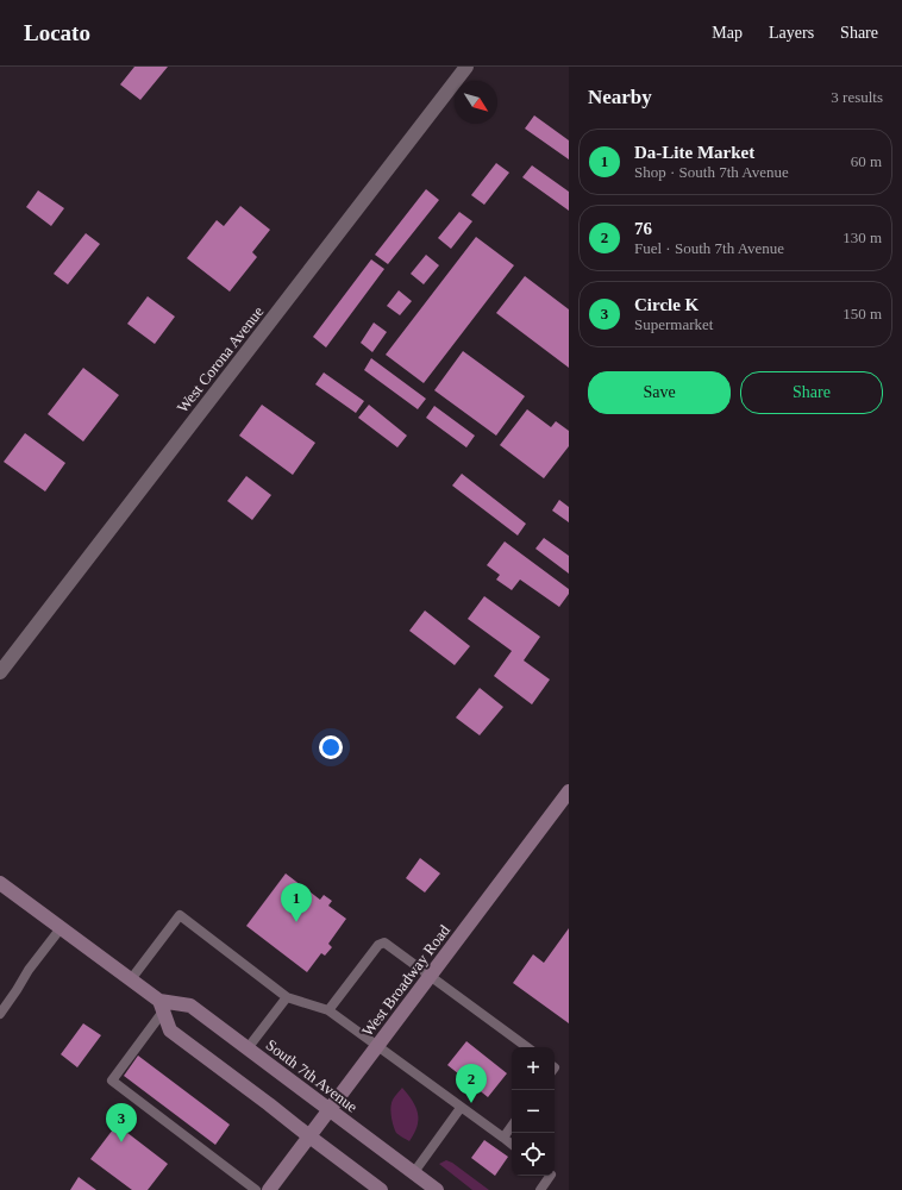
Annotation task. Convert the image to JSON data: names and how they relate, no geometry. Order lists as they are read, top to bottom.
{
  "streets": {
    "main road": ["West Broadway Road", "South 7th Avenue"],
    "street": ["West Corona Avenue"]
  },
  "crossings": [
    ["West Broadway Road", "South 7th Avenue"]
  ],
  "north": "bottom right",
  "page": {
    "header": "Locato",
    "nav": ["Map", "Layers", "Share"],
    "heading": ["Nearby", "3 results"],
    "list": [
      {
        "mark": "1",
        "name": "Da-Lite Market",
        "note": "Shop · South 7th Avenue",
        "value": "60 m"
      },
      {
        "mark": "2",
        "name": "76",
        "note": "Fuel · South 7th Avenue",
        "value": "130 m"
      },
      {
        "mark": "3",
        "name": "Circle K",
        "note": "Supermarket",
        "value": "150 m"
      }
    ],
    "buttons": ["Save", "Share"],
    "pins": ["1", "2", "3"],
    "map_buttons": ["+", "−"]
  }
}
